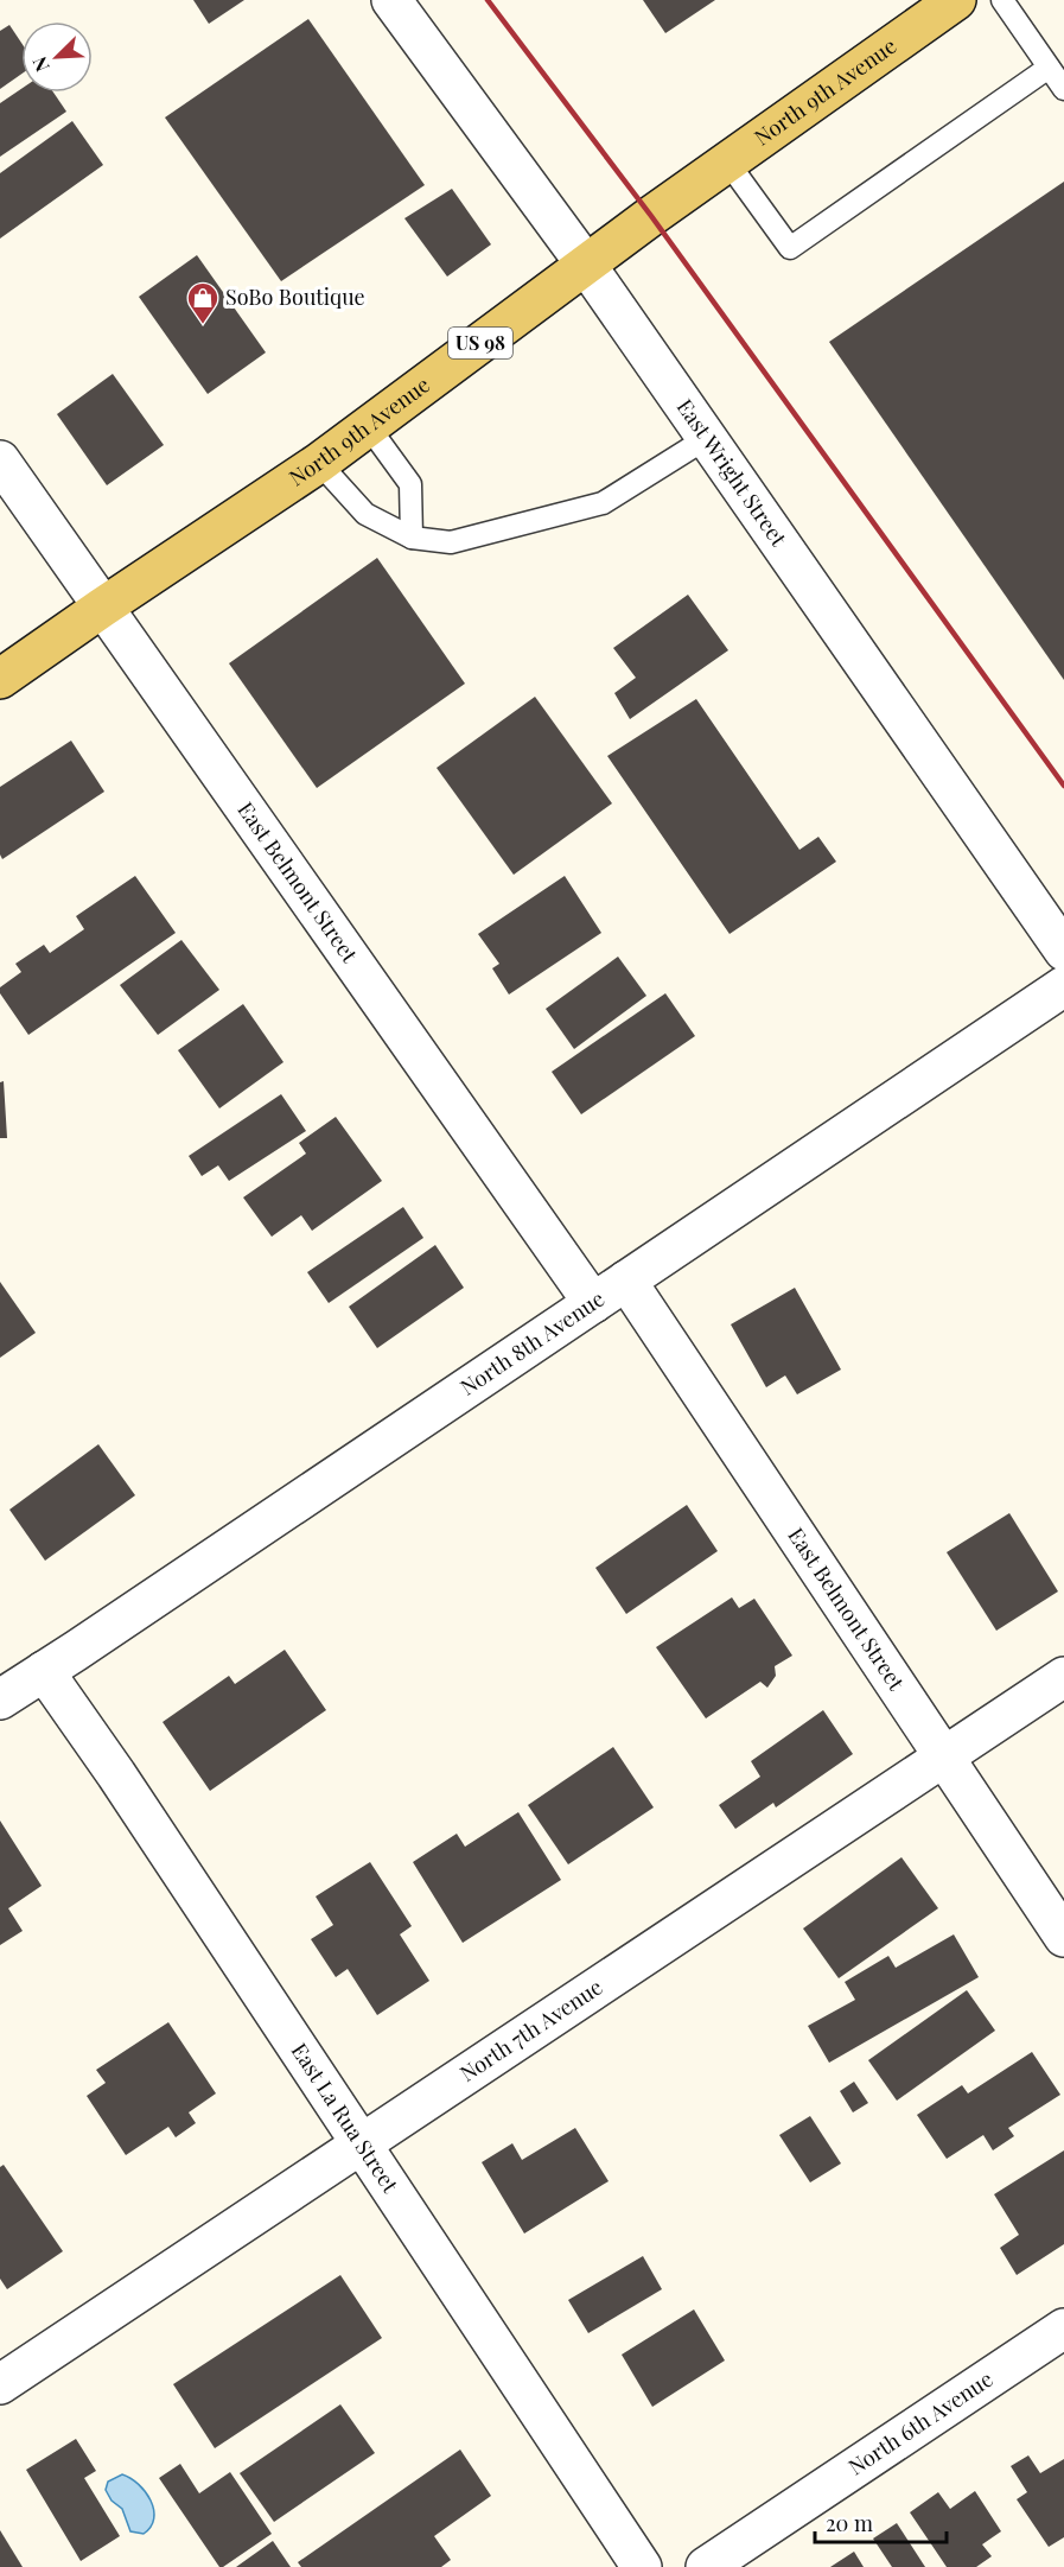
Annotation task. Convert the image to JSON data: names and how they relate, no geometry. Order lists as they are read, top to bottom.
{
  "streets": {
    "main road": ["North 9th Avenue", "US 98"],
    "street": [
      "East Wright Street",
      "East Belmont Street",
      "North 8th Avenue",
      "North 7th Avenue",
      "East La Rua Street",
      "North 6th Avenue"
    ]
  },
  "crossings": [
    ["North 9th Avenue", "East Wright Street"],
    ["North 9th Avenue", "East Belmont Street"],
    ["East Belmont Street", "North 8th Avenue"],
    ["East Belmont Street", "North 7th Avenue"],
    ["North 8th Avenue", "East La Rua Street"],
    ["North 7th Avenue", "East La Rua Street"]
  ],
  "places": {
    "shop": ["SoBo Boutique"]
  },
  "scale_bar": "20 m",
  "north": "bottom left"
}
